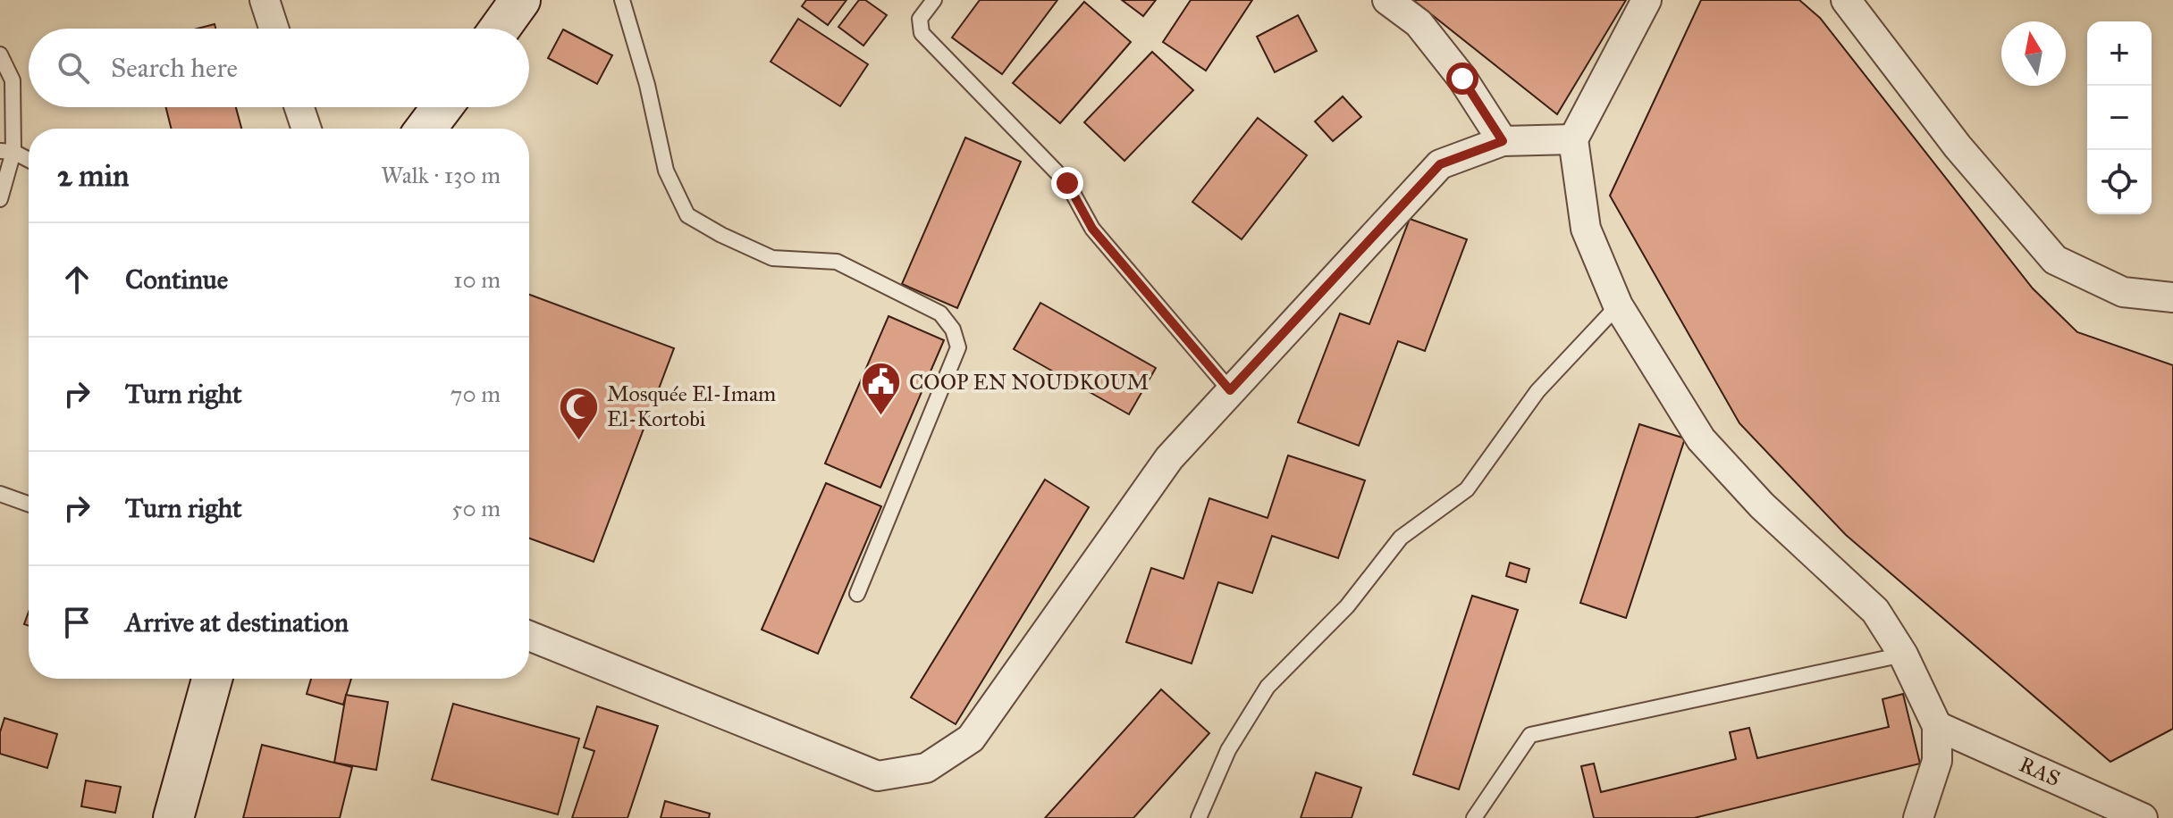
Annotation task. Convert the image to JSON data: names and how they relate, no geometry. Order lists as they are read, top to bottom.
{
  "streets": {
    "street": ["RAS"]
  },
  "places": {
    "public building": ["COOP EN NOUDKOUM"],
    "mosque": ["Mosquée El-Imam El-Kortobi"]
  },
  "north": "top",
  "page": {
    "map_buttons": ["+", "−"],
    "search": "Search here",
    "heading": ["2 min", "Walk · 130 m"],
    "list": [
      ["Continue", "10 m"],
      ["Turn right", "70 m"],
      ["Turn right", "50 m"],
      "Arrive at destination"
    ]
  }
}
